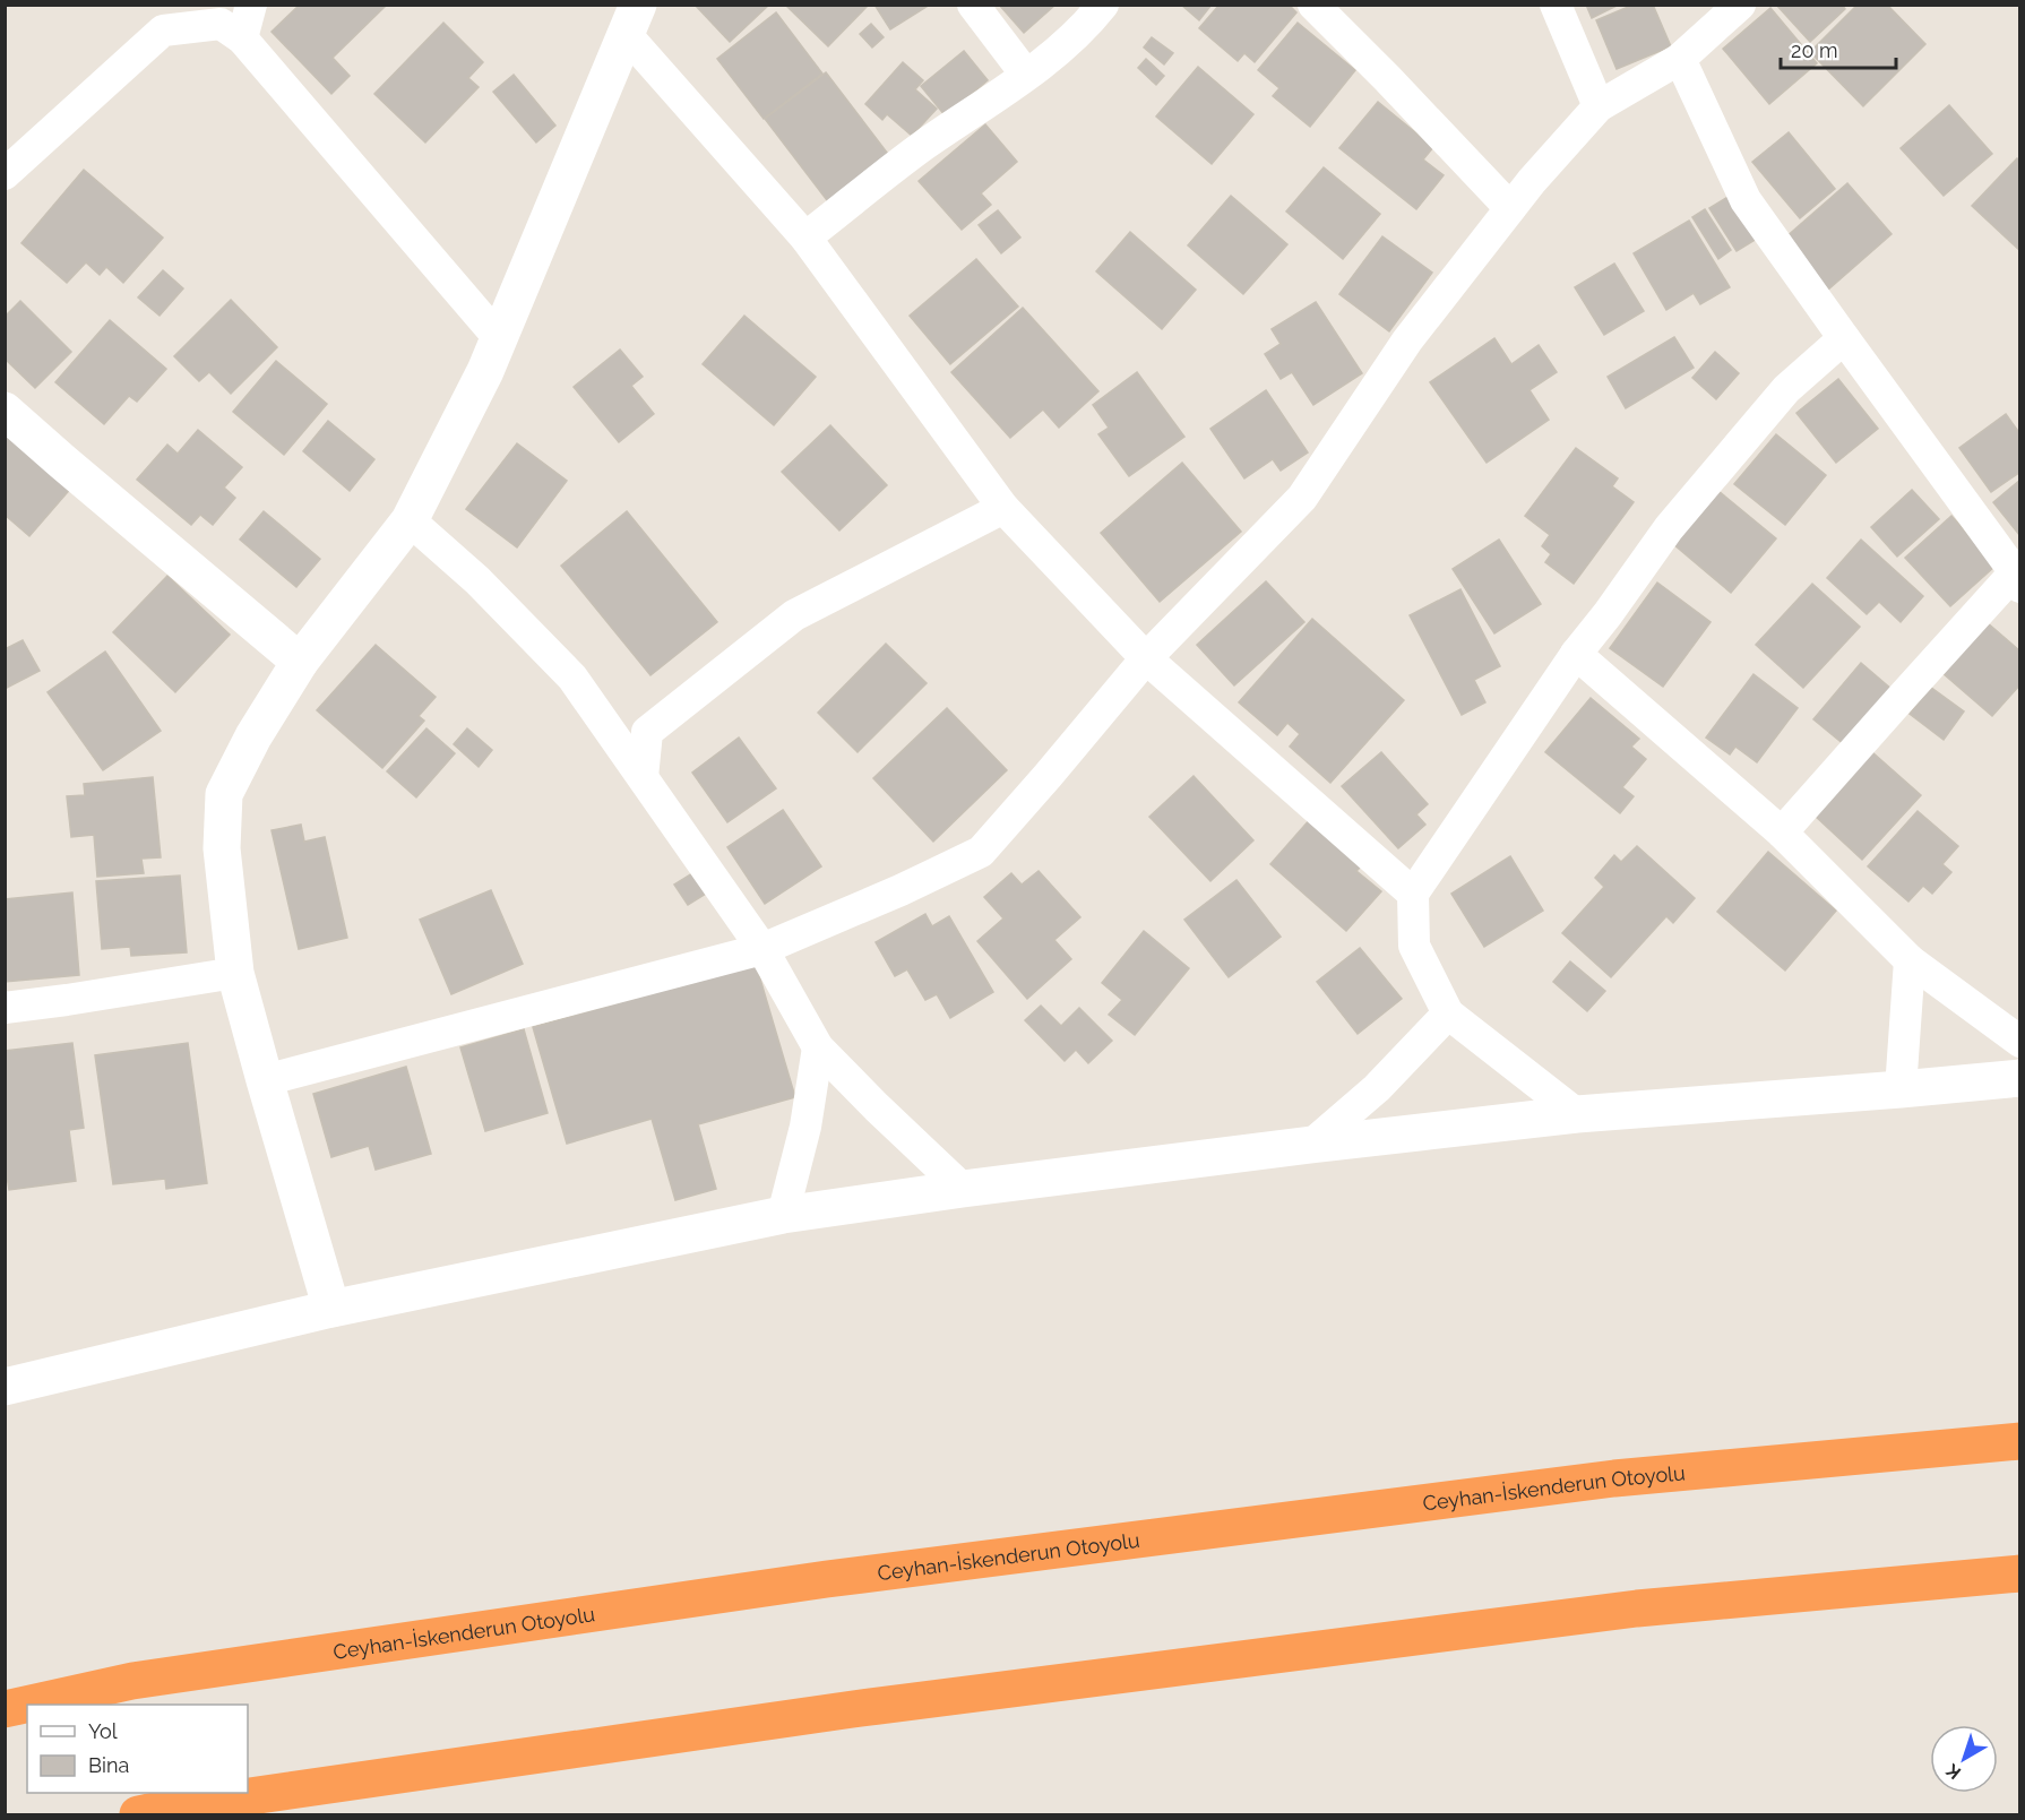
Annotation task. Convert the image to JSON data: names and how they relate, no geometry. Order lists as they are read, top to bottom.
{
  "streets": {
    "highway": ["Ceyhan-İskenderun Otoyolu"]
  },
  "legend": ["Yol", "Bina"],
  "scale_bar": "20 m",
  "north": "bottom left"
}
